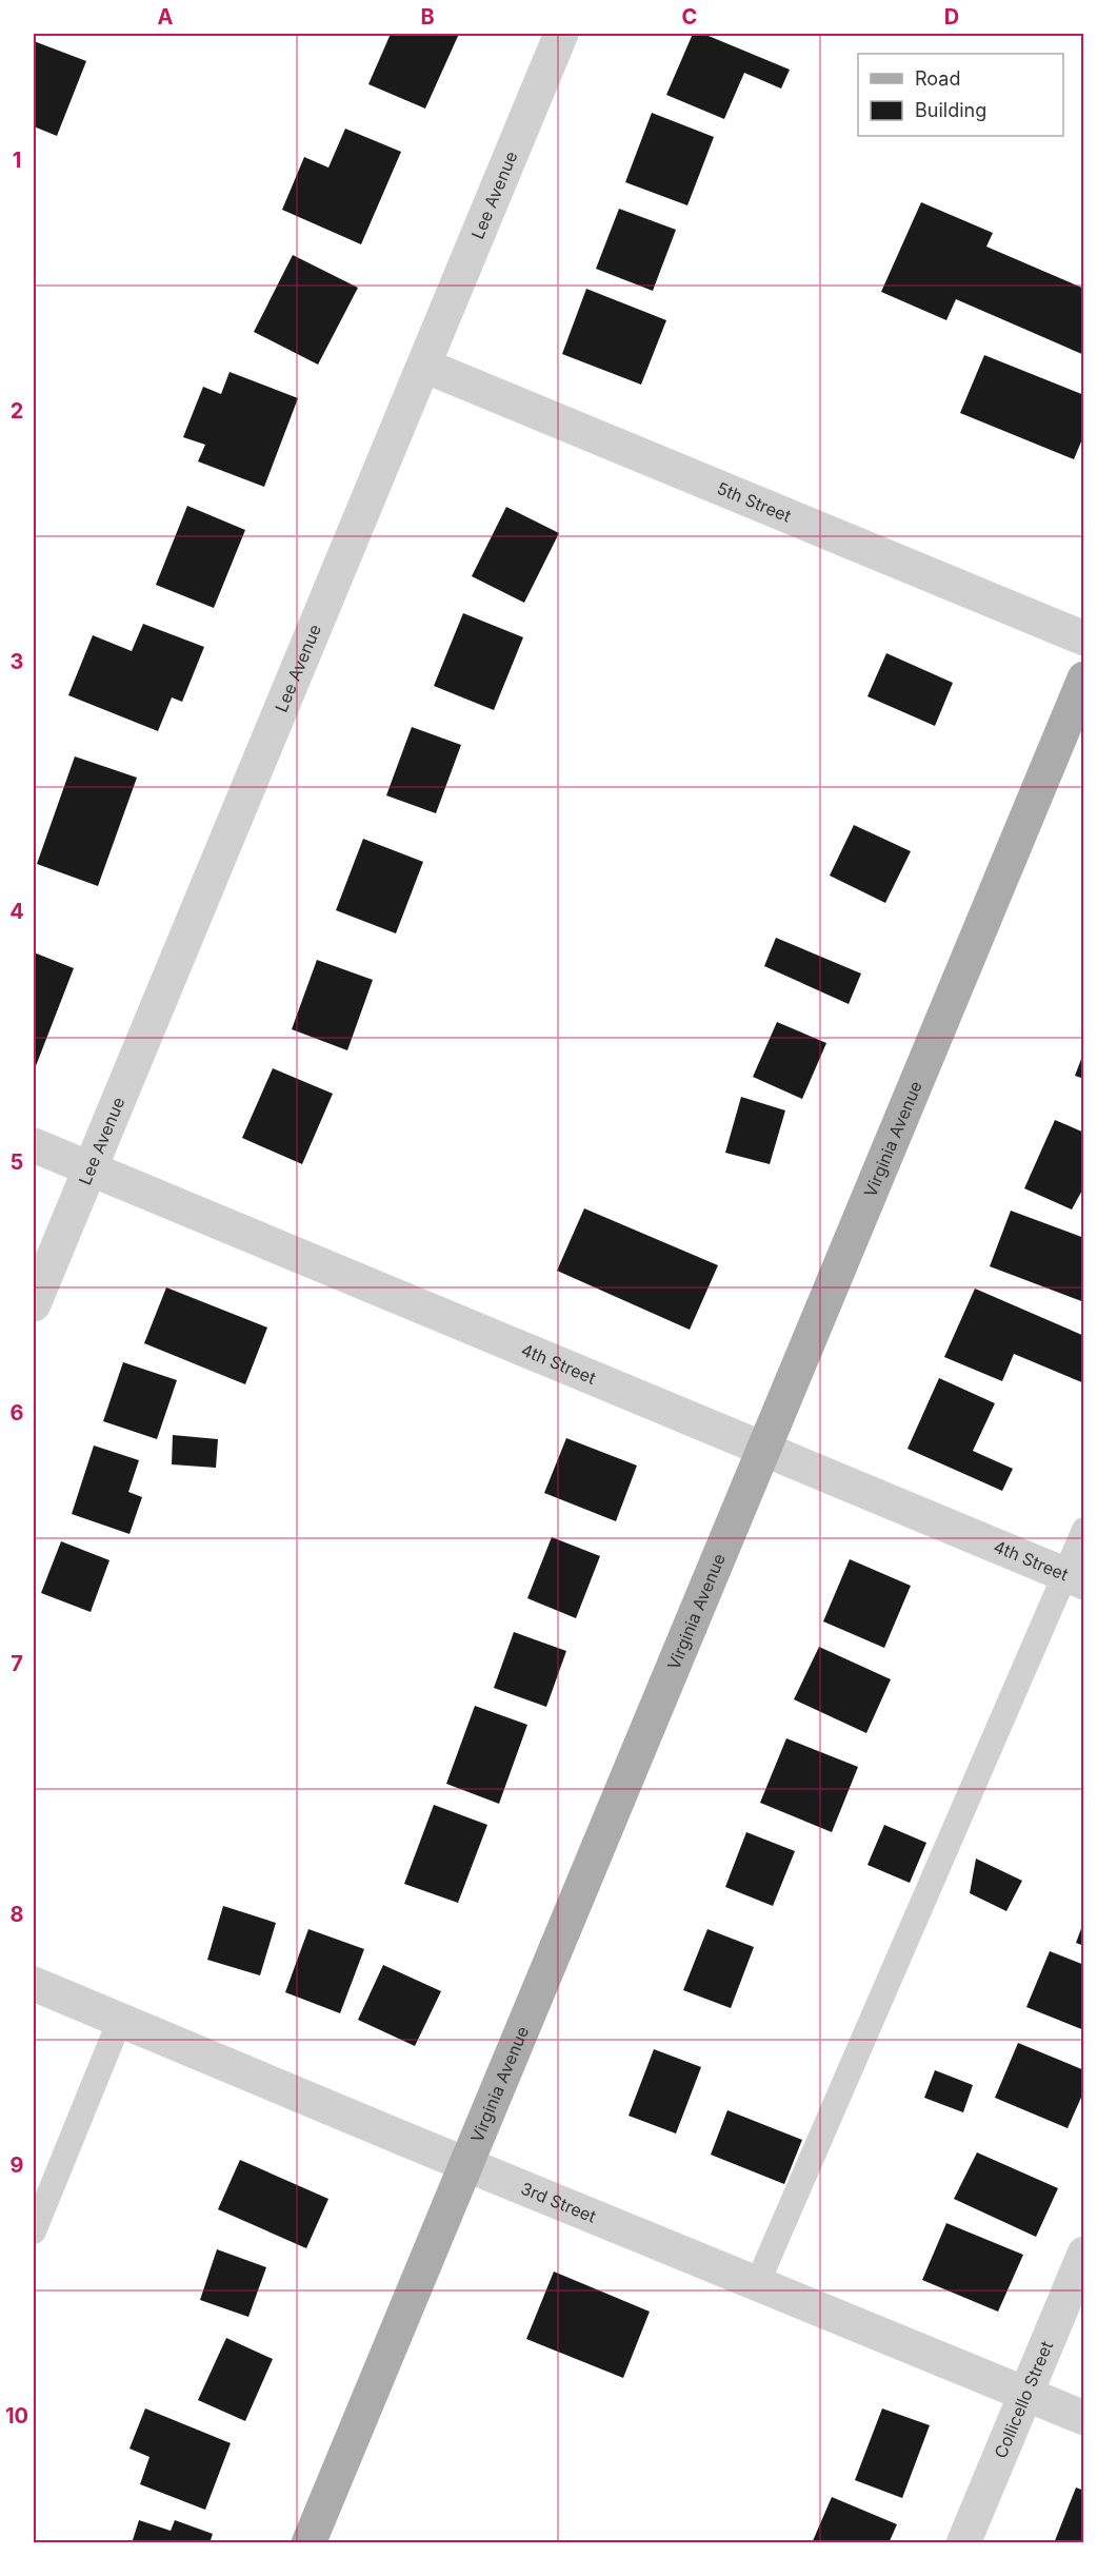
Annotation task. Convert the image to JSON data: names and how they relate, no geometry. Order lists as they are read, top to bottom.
{
  "streets": {
    "main road": ["Virginia Avenue"],
    "street": [
      "Lee Avenue",
      "5th Street",
      "4th Street",
      "3rd Street",
      "Collicello Street"
    ]
  },
  "crossings": [
    ["Lee Avenue", "5th Street"],
    ["Lee Avenue", "4th Street"],
    ["Virginia Avenue", "4th Street"],
    ["Virginia Avenue", "3rd Street"],
    ["3rd Street", "Collicello Street"]
  ],
  "legend": ["Road", "Building"],
  "grid": {
    "columns": [
      "A",
      "B",
      "C",
      "D"
    ],
    "rows": [
      "1",
      "2",
      "3",
      "4",
      "5",
      "6",
      "7",
      "8",
      "9",
      "10"
    ]
  }
}
